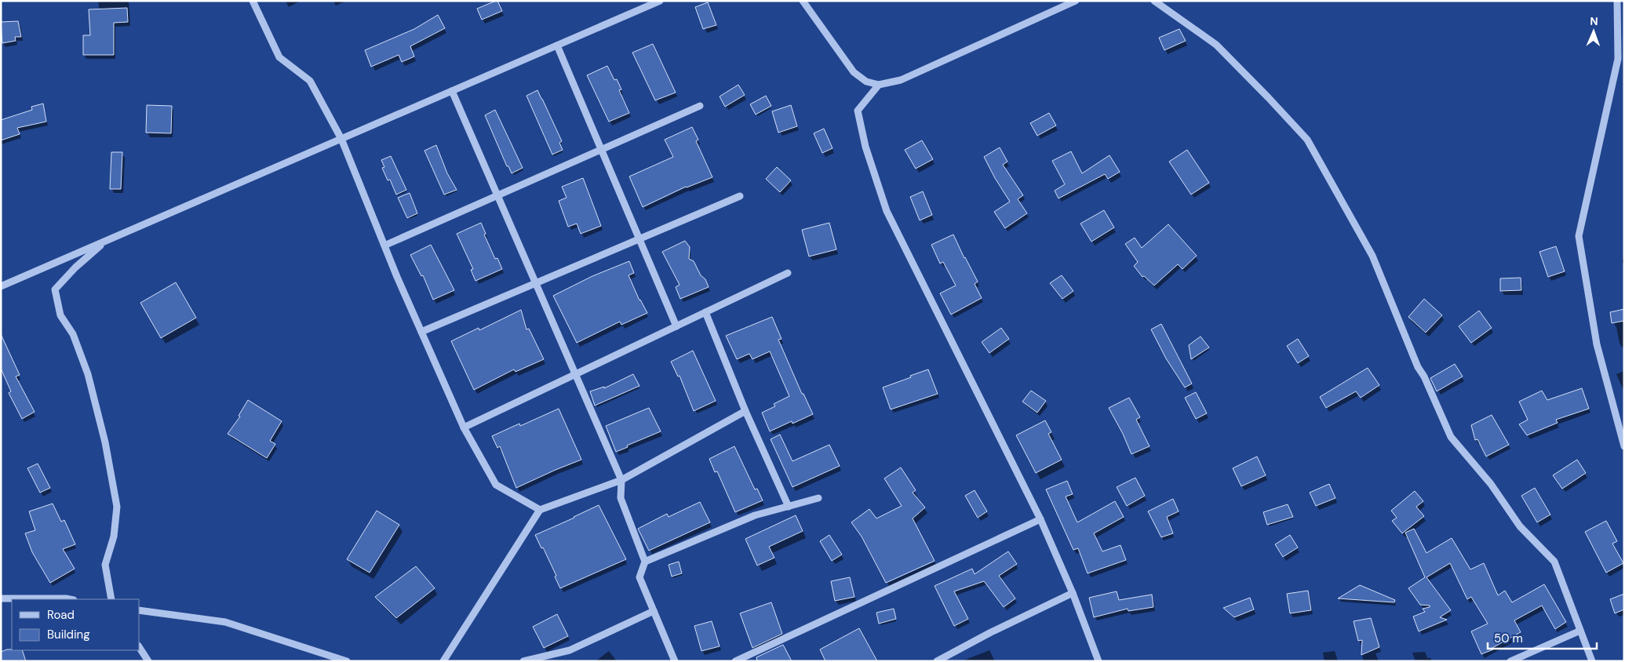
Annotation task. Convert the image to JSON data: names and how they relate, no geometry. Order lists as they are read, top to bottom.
{
  "legend": ["Road", "Building"],
  "scale_bar": "50 m",
  "north": "top"
}
